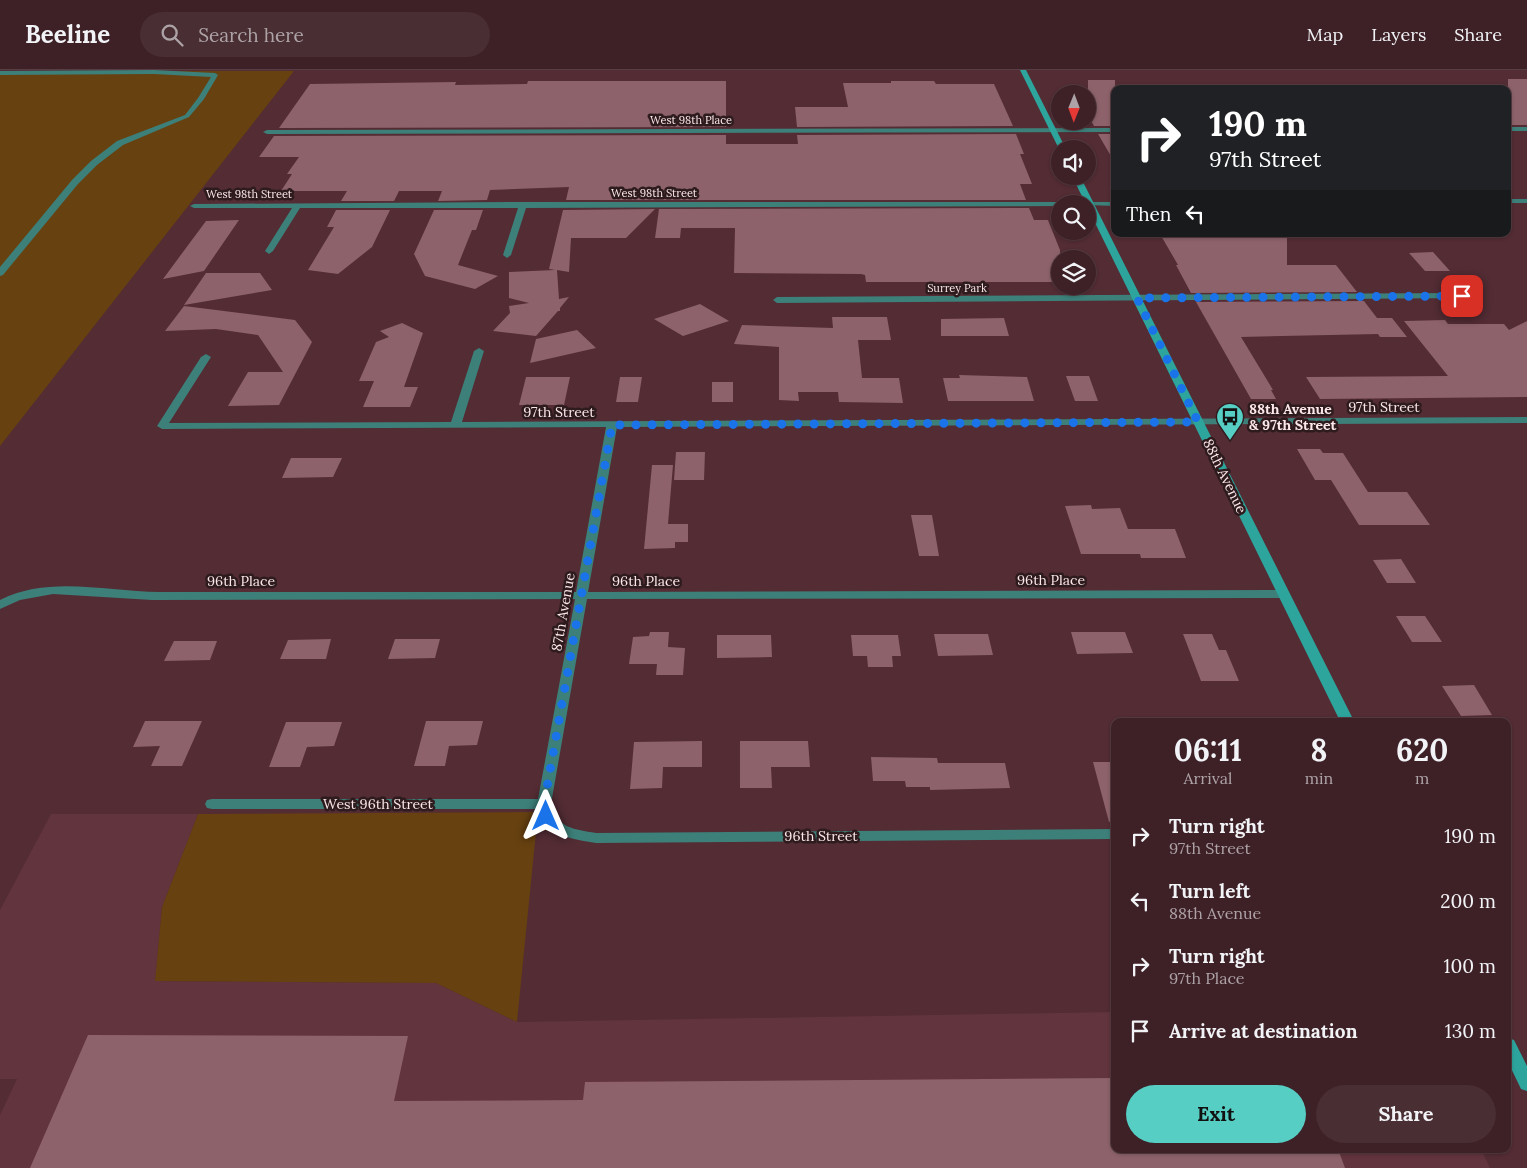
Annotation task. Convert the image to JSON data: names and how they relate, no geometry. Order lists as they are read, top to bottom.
{
  "streets": {
    "street": [
      "West 98th Place",
      "West 98th Street",
      "Surrey Park",
      "97th Street",
      "88th Avenue",
      "96th Place",
      "87th Avenue",
      "West 96th Street",
      "96th Street"
    ]
  },
  "crossings": [
    ["Surrey Park", "88th Avenue"],
    ["97th Street", "88th Avenue"],
    ["97th Street", "87th Avenue"],
    ["88th Avenue", "96th Place"],
    ["96th Place", "87th Avenue"],
    ["87th Avenue", "West 96th Street"],
    ["87th Avenue", "96th Street"],
    ["West 96th Street", "96th Street"]
  ],
  "places": {
    "bus stop": ["88th Avenue & 97th Street"]
  },
  "north": "bottom",
  "page": {
    "header": "Beeline",
    "search": "Search here",
    "nav": ["Map", "Layers", "Share"],
    "turn": ["190 m", "97th Street"],
    "then": "Then",
    "eta": [
      "06:11",
      "Arrival",
      "8",
      "min",
      "620",
      "m"
    ],
    "list": [
      {
        "name": "Turn right",
        "note": "97th Street",
        "value": "190 m"
      },
      {
        "name": "Turn left",
        "note": "88th Avenue",
        "value": "200 m"
      },
      {
        "name": "Turn right",
        "note": "97th Place",
        "value": "100 m"
      },
      {
        "name": "Arrive at destination",
        "value": "130 m"
      }
    ],
    "buttons": ["Exit", "Share"]
  }
}
